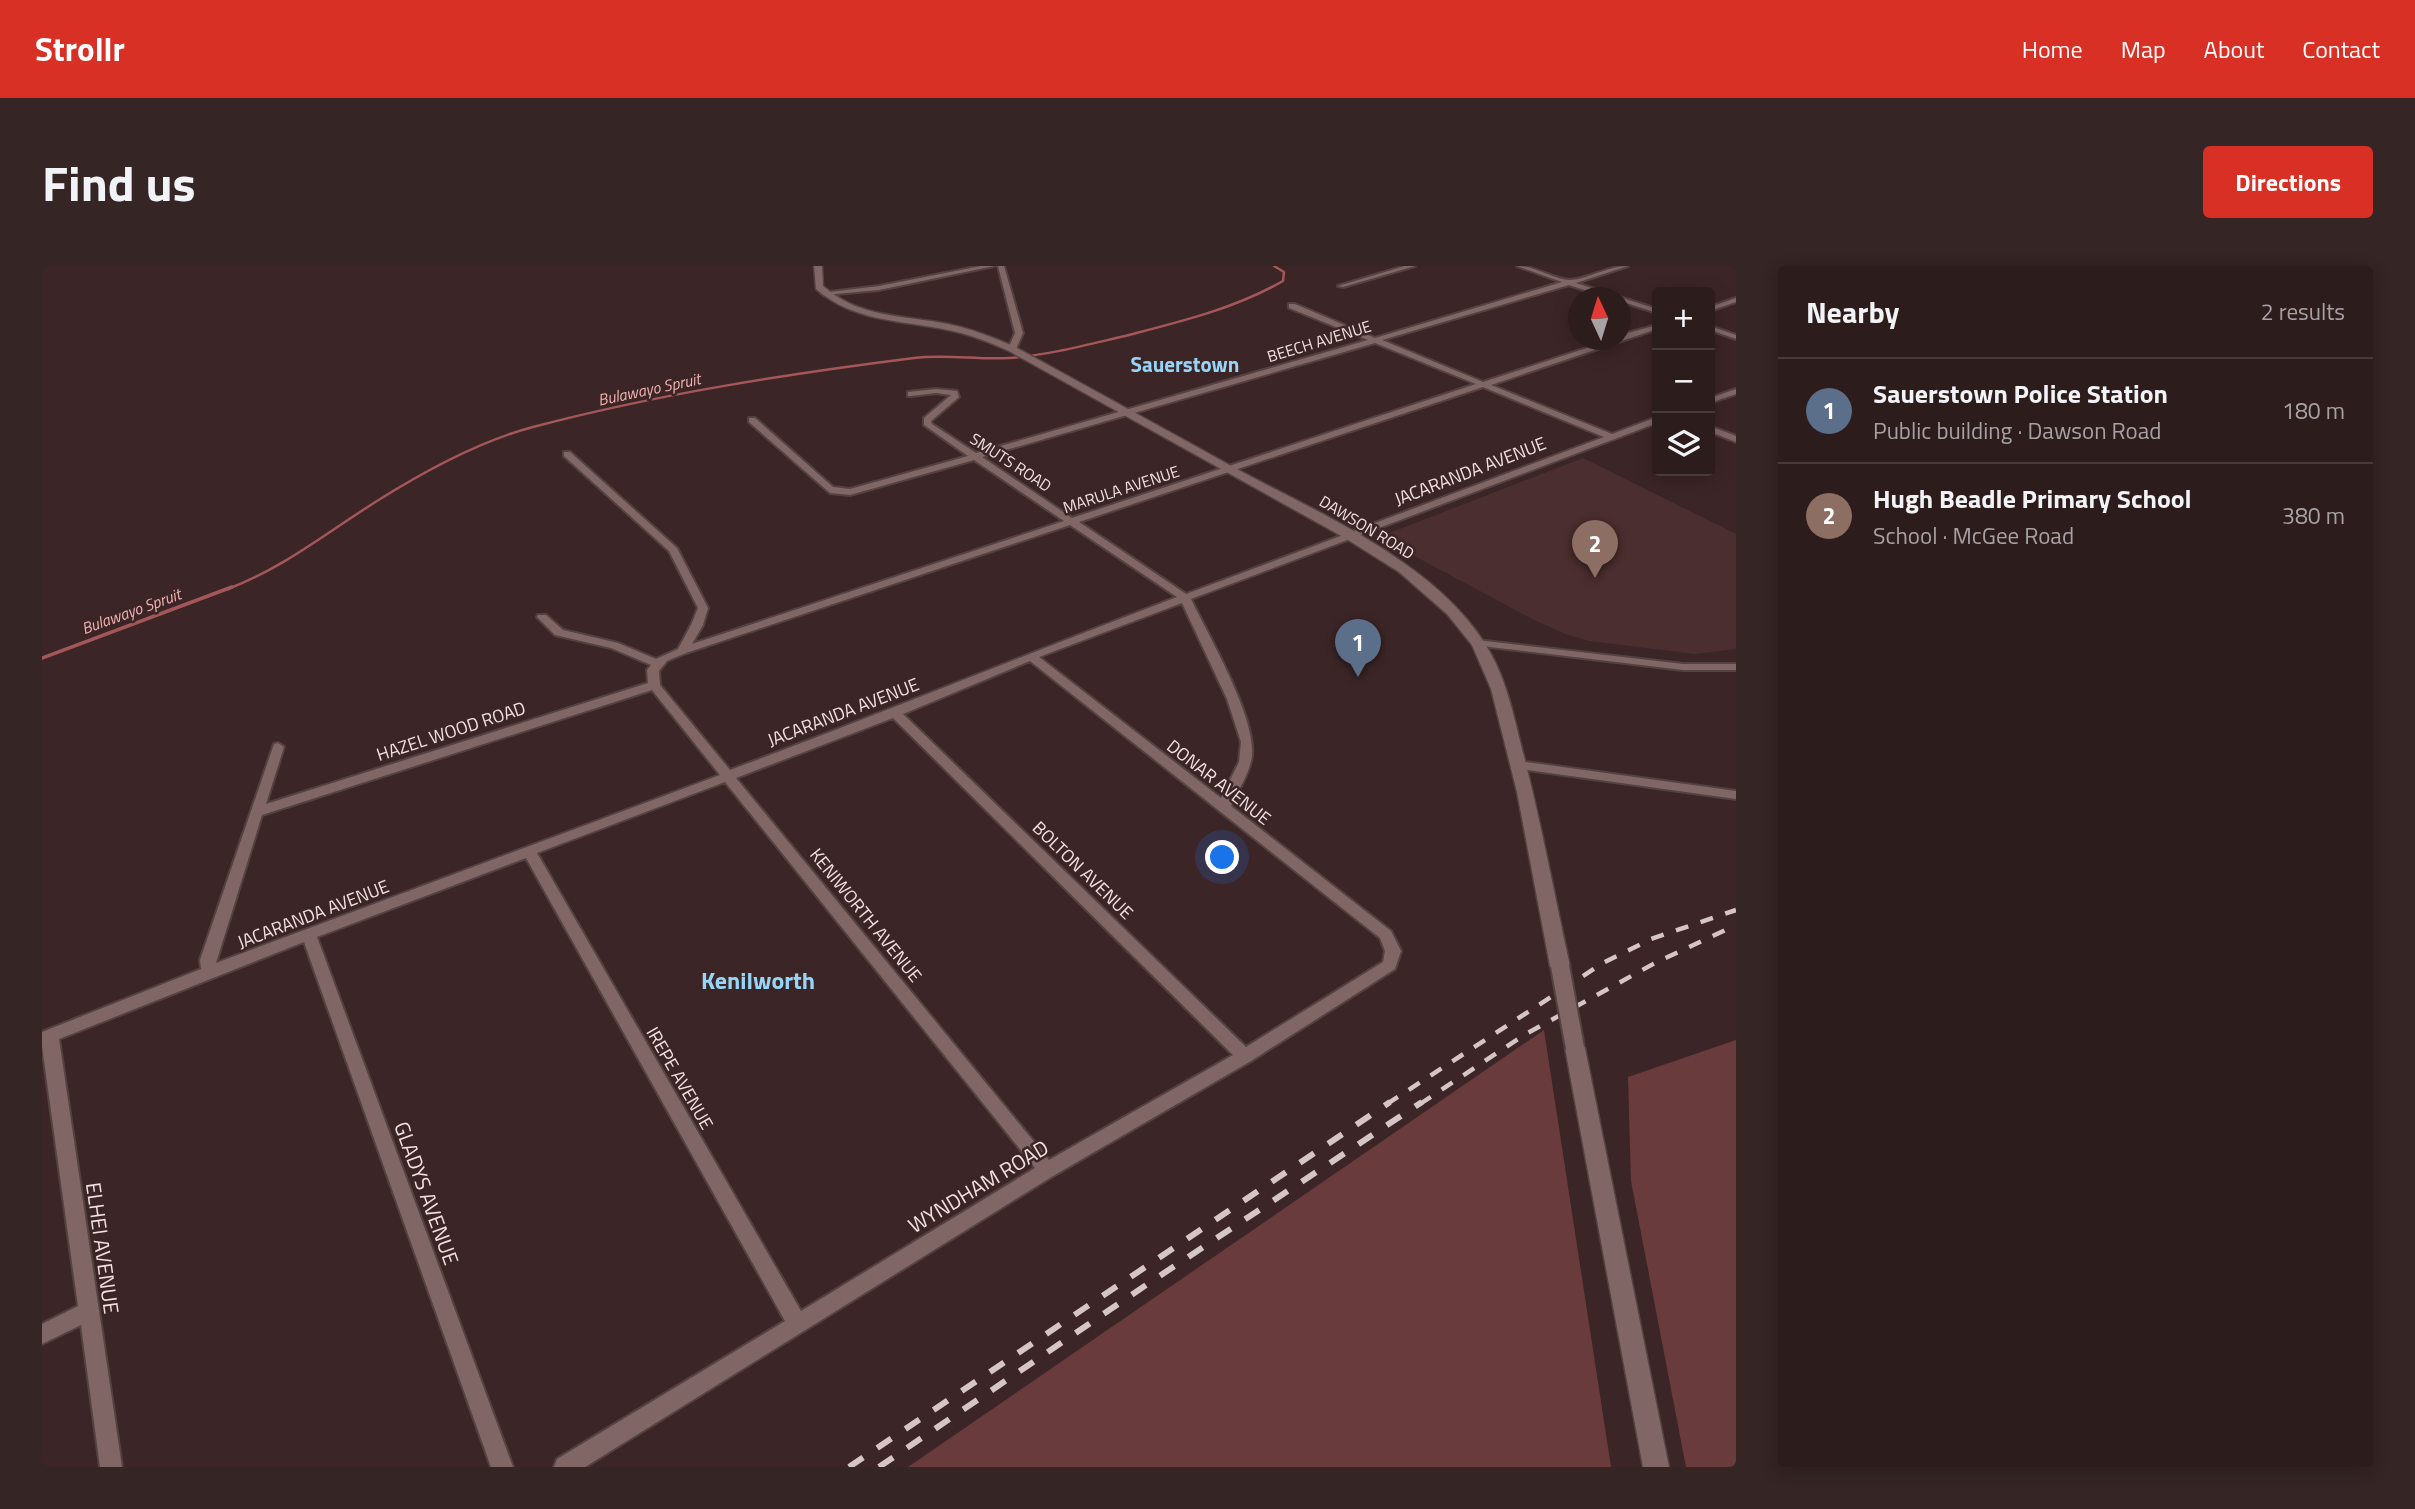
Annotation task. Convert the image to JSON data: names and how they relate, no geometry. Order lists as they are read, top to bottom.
{
  "streets": {
    "street": [
      "BEECH AVENUE",
      "SMUTS ROAD",
      "JACARANDA AVENUE",
      "MARULA AVENUE",
      "DAWSON ROAD",
      "HAZEL WOOD ROAD",
      "DONAR AVENUE",
      "BOLTON AVENUE",
      "KENIWORTH AVENUE",
      "IREPE AVENUE",
      "WYNDHAM ROAD",
      "GLADYS AVENUE",
      "ELHEI AVENUE"
    ]
  },
  "crossings": [
    ["BEECH AVENUE", "SMUTS ROAD"],
    ["BEECH AVENUE", "DAWSON ROAD"],
    ["SMUTS ROAD", "JACARANDA AVENUE"],
    ["SMUTS ROAD", "MARULA AVENUE"],
    ["JACARANDA AVENUE", "DAWSON ROAD"],
    ["JACARANDA AVENUE", "DONAR AVENUE"],
    ["JACARANDA AVENUE", "BOLTON AVENUE"],
    ["JACARANDA AVENUE", "KENIWORTH AVENUE"],
    ["JACARANDA AVENUE", "IREPE AVENUE"],
    ["JACARANDA AVENUE", "GLADYS AVENUE"],
    ["JACARANDA AVENUE", "ELHEI AVENUE"],
    ["MARULA AVENUE", "DAWSON ROAD"],
    ["HAZEL WOOD ROAD", "KENIWORTH AVENUE"],
    ["DONAR AVENUE", "WYNDHAM ROAD"],
    ["BOLTON AVENUE", "WYNDHAM ROAD"],
    ["KENIWORTH AVENUE", "WYNDHAM ROAD"],
    ["IREPE AVENUE", "WYNDHAM ROAD"]
  ],
  "districts": ["Sauerstown", "Kenilworth"],
  "water": ["Bulawayo Spruit"],
  "north": "top",
  "page": {
    "header": "Strollr",
    "nav": [
      "Home",
      "Map",
      "About",
      "Contact"
    ],
    "title": "Find us",
    "buttons": "Directions",
    "heading": ["Nearby", "2 results"],
    "map_buttons": ["+", "−"],
    "list": [
      {
        "mark": "1",
        "name": "Sauerstown Police Station",
        "note": "Public building · Dawson Road",
        "value": "180 m"
      },
      {
        "mark": "2",
        "name": "Hugh Beadle Primary School",
        "note": "School · McGee Road",
        "value": "380 m"
      }
    ],
    "pins": ["2", "1"]
  }
}
